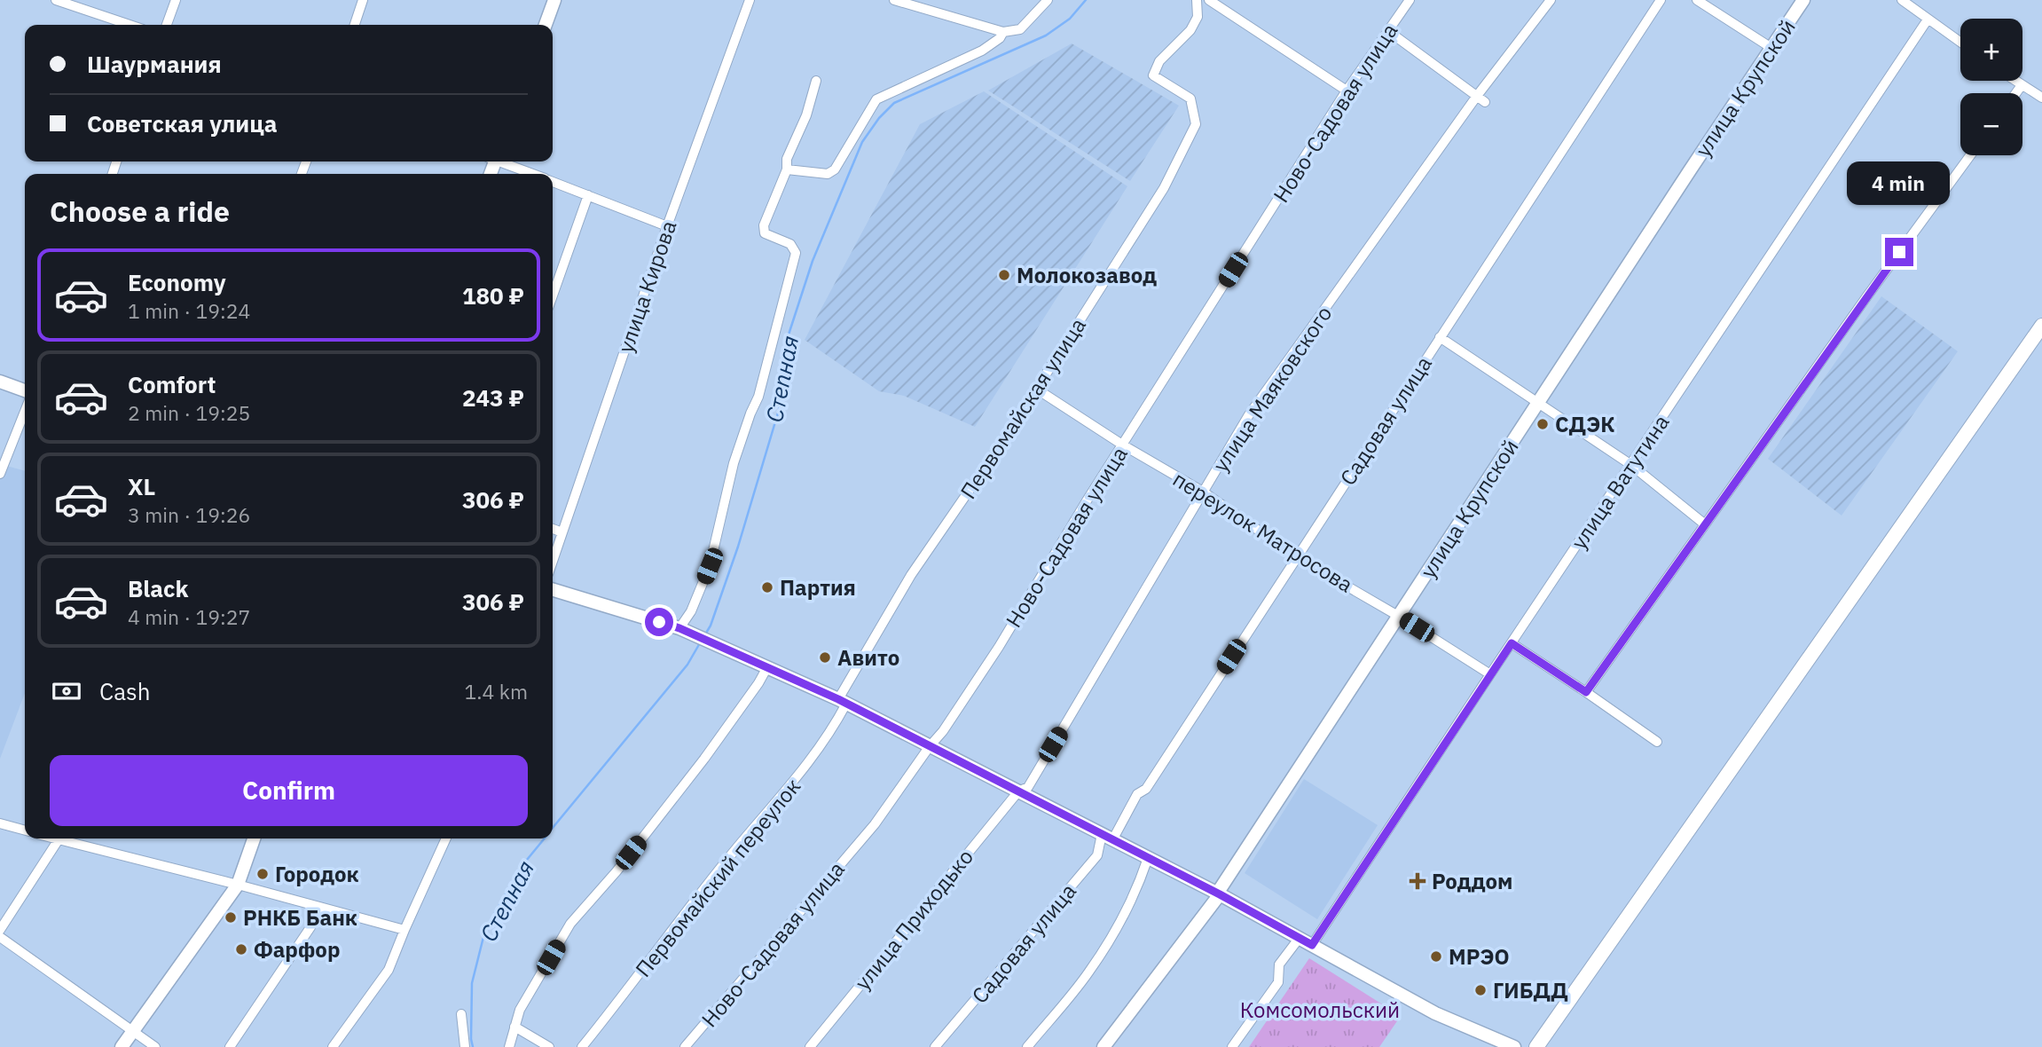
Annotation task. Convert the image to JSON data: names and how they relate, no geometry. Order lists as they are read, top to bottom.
{
  "streets": {
    "main road": ["улица Крупской"],
    "street": [
      "Ново-Садовая улица",
      "улица Кирова",
      "улица Маяковского",
      "Первомайская улица",
      "Садовая улица",
      "улица Ватутина",
      "переулок Матросова",
      "Первомайский переулок",
      "улица Приходько"
    ]
  },
  "crossings": [
    ["улица Крупской", "переулок Матросова"],
    ["Ново-Садовая улица", "переулок Матросова"],
    ["улица Маяковского", "переулок Матросова"],
    ["улица Маяковского", "улица Приходько"],
    ["Первомайская улица", "переулок Матросова"],
    ["Первомайская улица", "Первомайский переулок"],
    ["Садовая улица", "переулок Матросова"],
    ["улица Ватутина", "переулок Матросова"]
  ],
  "water": ["Степная"],
  "parks": ["Комсомольский"],
  "places": {
    "other": [
      "Молокозавод",
      "СДЭК",
      "Партия",
      "Авито",
      "Городок",
      "РНКБ Банк",
      "Фарфор",
      "МРЭО",
      "ГИБДД"
    ],
    "health": ["Роддом"]
  },
  "page": {
    "map_buttons": ["+", "−"],
    "banner": ["Шаурмания", "Советская улица"],
    "bubble": "4 min",
    "heading": "Choose a ride",
    "list": [
      {
        "name": "Economy",
        "note": "1 min · 19:24",
        "value": "180 ₽"
      },
      {
        "name": "Comfort",
        "note": "2 min · 19:25",
        "value": "243 ₽"
      },
      {
        "name": "XL",
        "note": "3 min · 19:26",
        "value": "306 ₽"
      },
      {
        "name": "Black",
        "note": "4 min · 19:27",
        "value": "306 ₽"
      }
    ],
    "pay": ["Cash", "1.4 km"],
    "buttons": "Confirm"
  }
}
